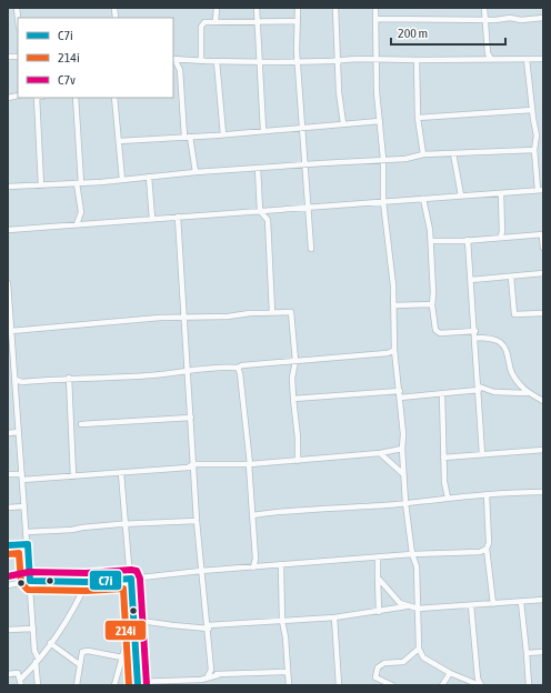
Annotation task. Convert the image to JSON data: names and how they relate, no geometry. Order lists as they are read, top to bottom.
{
  "lines": ["transit line C7i", "transit line 214i", "transit line C7v"],
  "legend": ["C7i", "214i", "C7v"],
  "scale_bar": "200 m"
}
